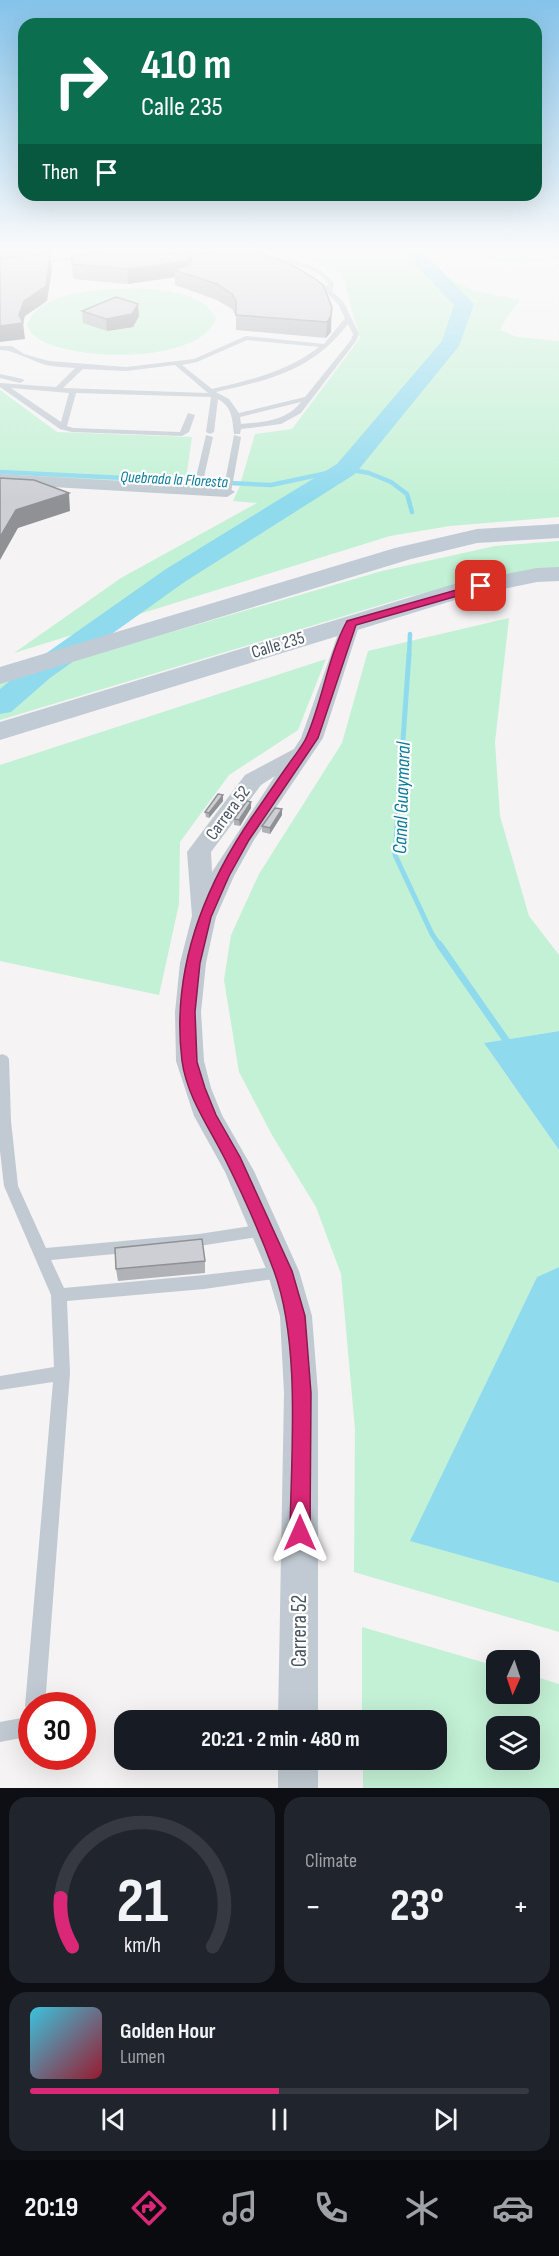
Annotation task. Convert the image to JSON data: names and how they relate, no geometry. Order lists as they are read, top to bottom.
{
  "streets": {
    "main road": ["Calle 235"],
    "street": ["Carrera 52"]
  },
  "crossings": [
    ["Calle 235", "Carrera 52"]
  ],
  "water": ["Quebrada la Floresta", "Canal Guaymaral"],
  "north": "bottom",
  "page": {
    "turn": ["410 m", "Calle 235"],
    "then": "Then",
    "limit": "30",
    "trip": "20:21 · 2 min · 480 m",
    "tile": "Climate",
    "heat": ["−", "23°", "+"],
    "song": ["Golden Hour", "Lumen"],
    "tabs": "20:19",
    "gauge": ["21", "km/h"]
  }
}
